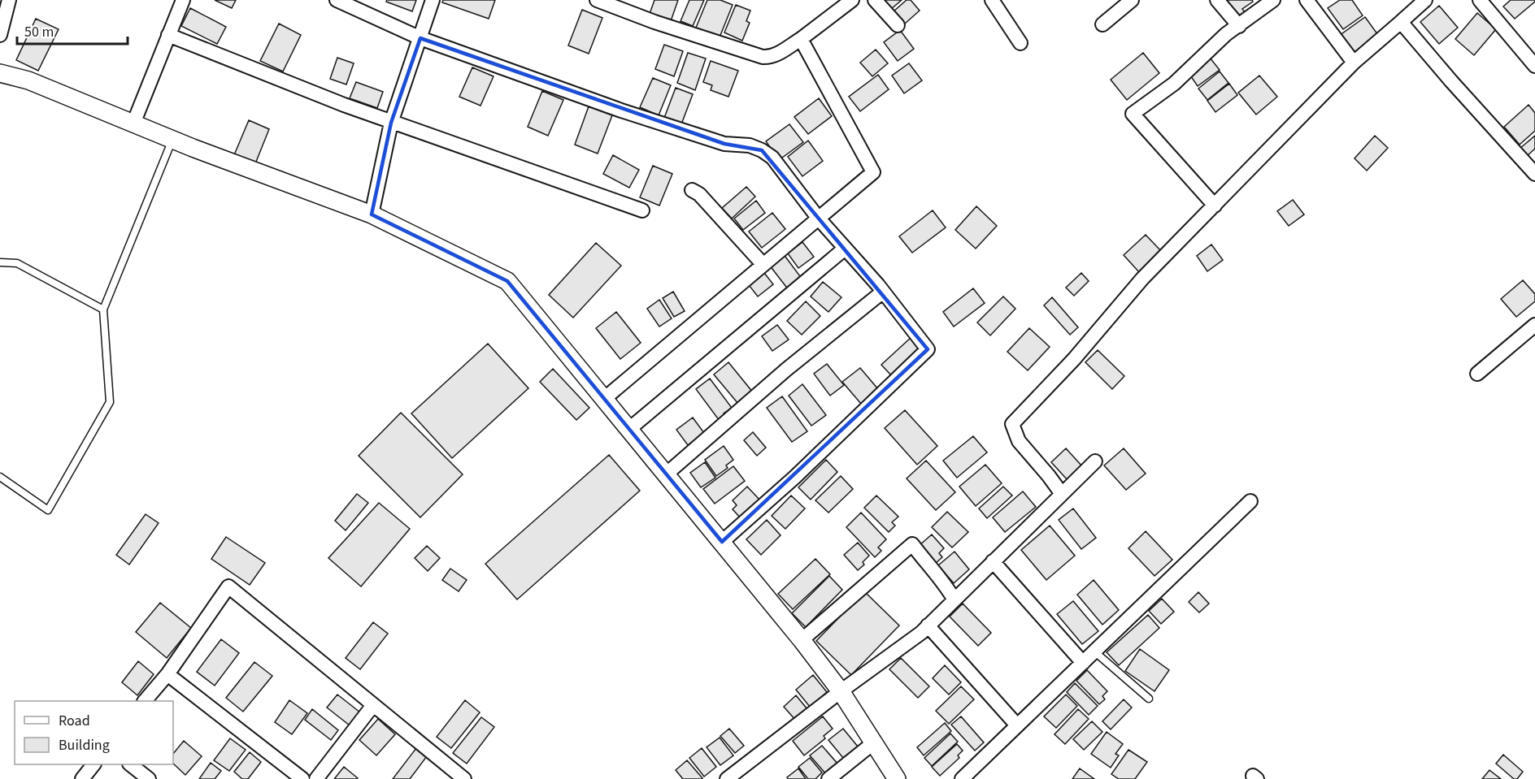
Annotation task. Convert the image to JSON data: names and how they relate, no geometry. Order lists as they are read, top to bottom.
{
  "legend": ["Road", "Building"],
  "scale_bar": "50 m"
}
